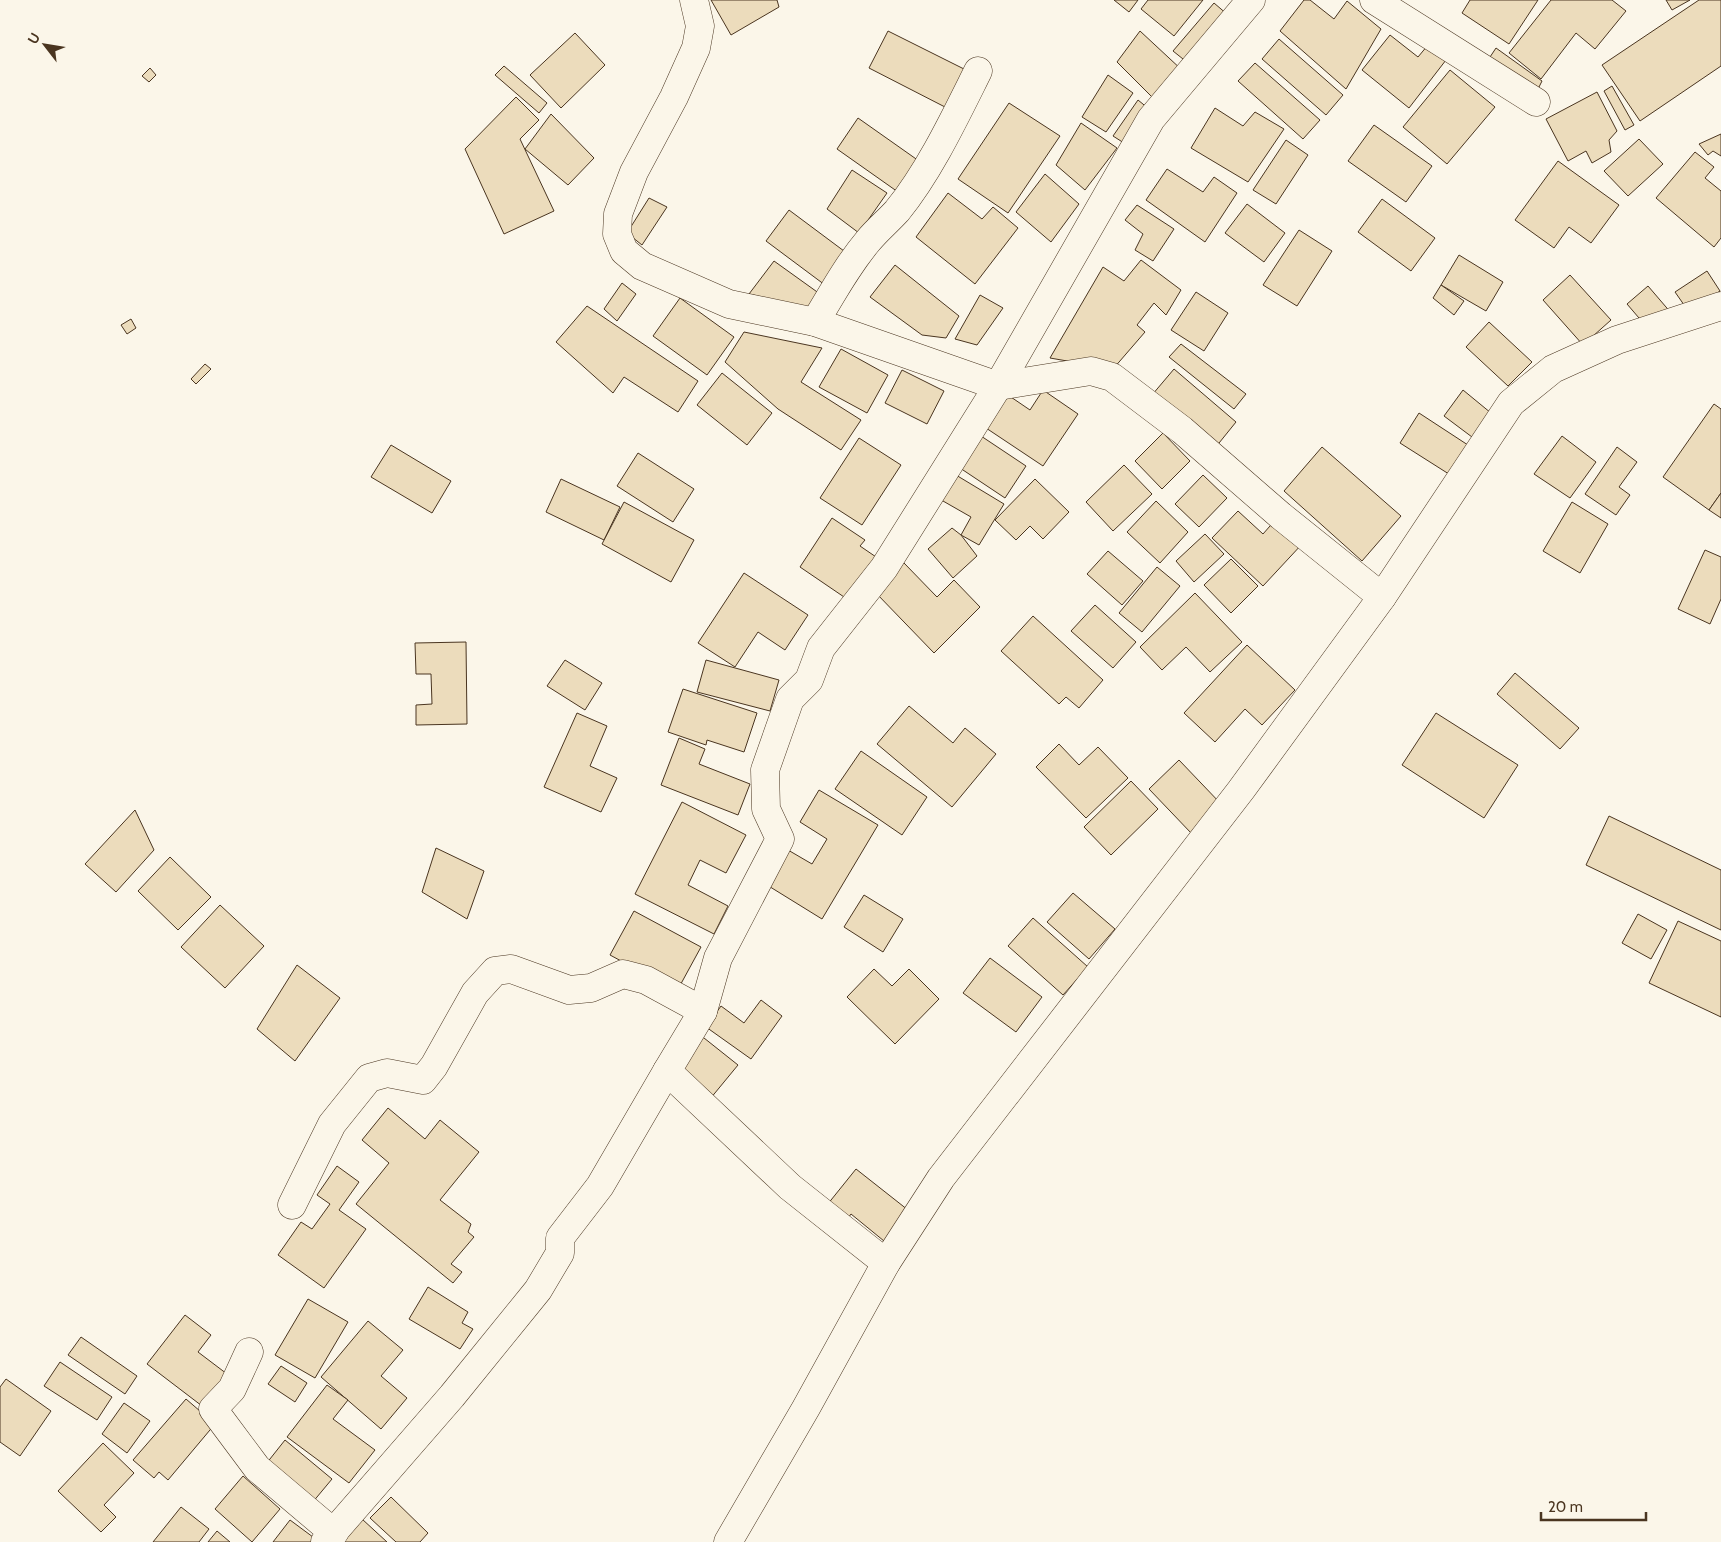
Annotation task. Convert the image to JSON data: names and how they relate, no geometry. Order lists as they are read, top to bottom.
{
  "scale_bar": "20 m",
  "north": "top left"
}
